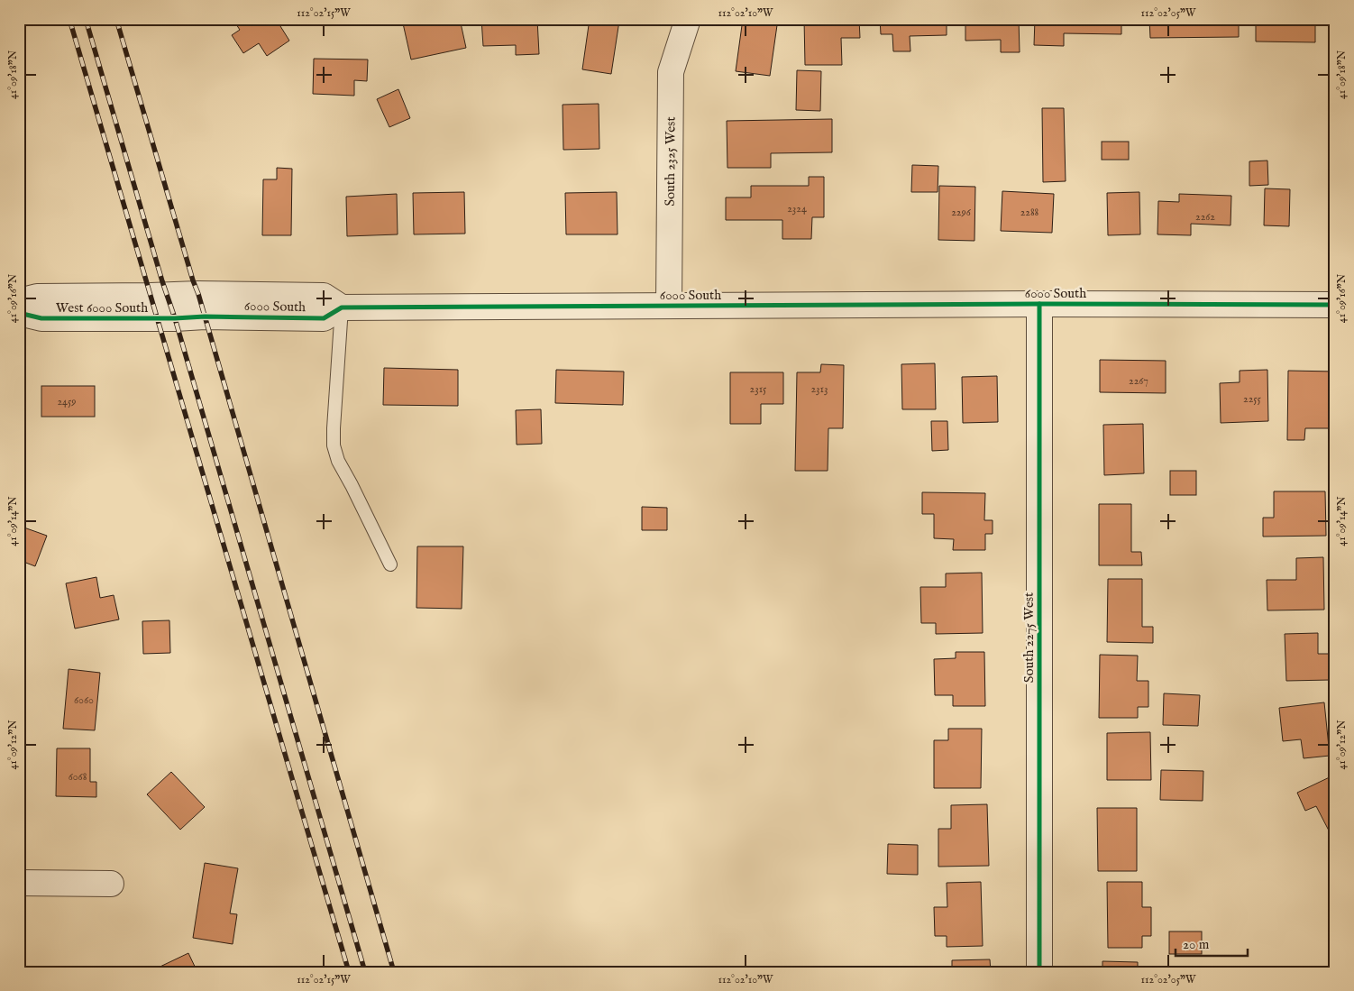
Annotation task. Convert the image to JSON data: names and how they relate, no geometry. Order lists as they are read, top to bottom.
{
  "streets": {
    "street": [
      "South 2325 West",
      "6000 South",
      "West 6000 South",
      "South 2275 West"
    ]
  },
  "crossings": [
    ["South 2325 West", "6000 South"],
    ["6000 South", "West 6000 South"],
    ["6000 South", "South 2275 West"]
  ],
  "house_numbers": [
    "2324",
    "2296",
    "2288",
    "2262",
    "2267",
    "2315",
    "2313",
    "2255",
    "2459",
    "6060",
    "6068"
  ],
  "scale_bar": "20 m",
  "coordinates": [
    "112°02'15\"W",
    "112°02'10\"W",
    "112°02'05\"W",
    "41°09'18\"N",
    "41°09'16\"N",
    "41°09'14\"N",
    "41°09'12\"N"
  ]
}
